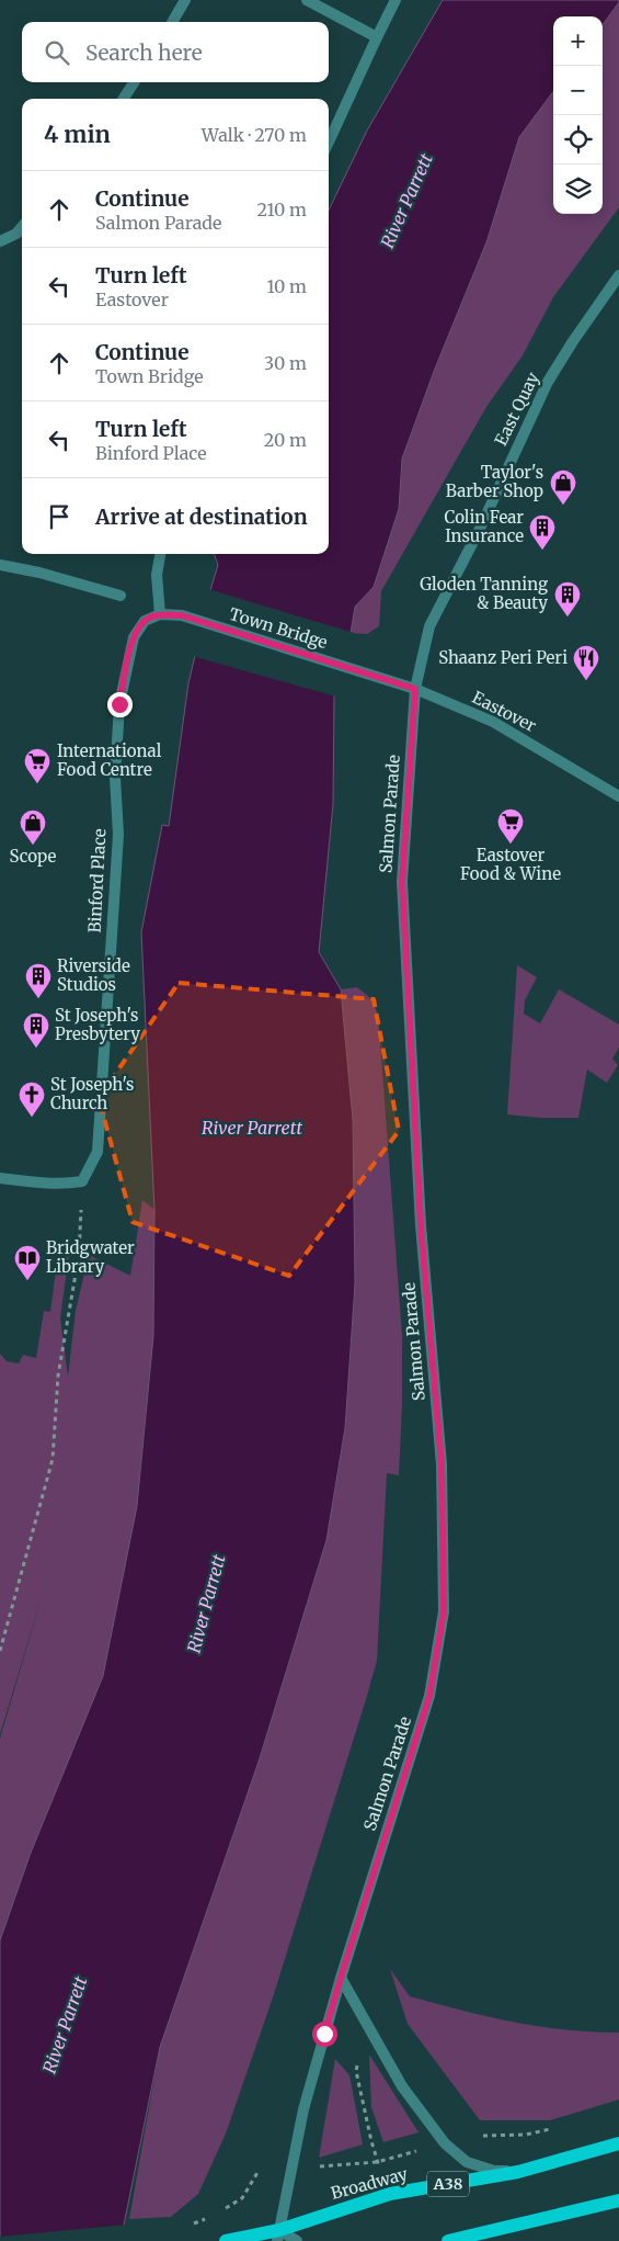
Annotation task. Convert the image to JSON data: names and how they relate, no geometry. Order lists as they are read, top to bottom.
{
  "streets": {
    "main road": ["Broadway", "A38"],
    "street": [
      "East Quay",
      "Town Bridge",
      "Eastover",
      "Salmon Parade",
      "Binford Place"
    ]
  },
  "crossings": [
    ["East Quay", "Eastover"],
    ["East Quay", "Salmon Parade"],
    ["Town Bridge", "Eastover"],
    ["Town Bridge", "Binford Place"],
    ["Eastover", "Salmon Parade"],
    ["Salmon Parade", "Broadway"]
  ],
  "water": ["River Parrett"],
  "places": {
    "shop": ["Taylor's Barber Shop", "Scope"],
    "building": [
      "Colin Fear Insurance",
      "Gloden Tanning & Beauty",
      "Riverside Studios",
      "St Joseph's Presbytery"
    ],
    "restaurant": ["Shaanz Peri Peri"],
    "supermarket": ["International Food Centre", "Eastover Food & Wine"],
    "church": ["St Joseph's Church"],
    "library": ["Bridgwater Library"]
  },
  "page": {
    "map_buttons": ["+", "−"],
    "search": "Search here",
    "heading": ["4 min", "Walk · 270 m"],
    "list": [
      ["Continue", "Salmon Parade", "210 m"],
      ["Turn left", "Eastover", "10 m"],
      ["Continue", "Town Bridge", "30 m"],
      ["Turn left", "Binford Place", "20 m"],
      "Arrive at destination"
    ]
  }
}
